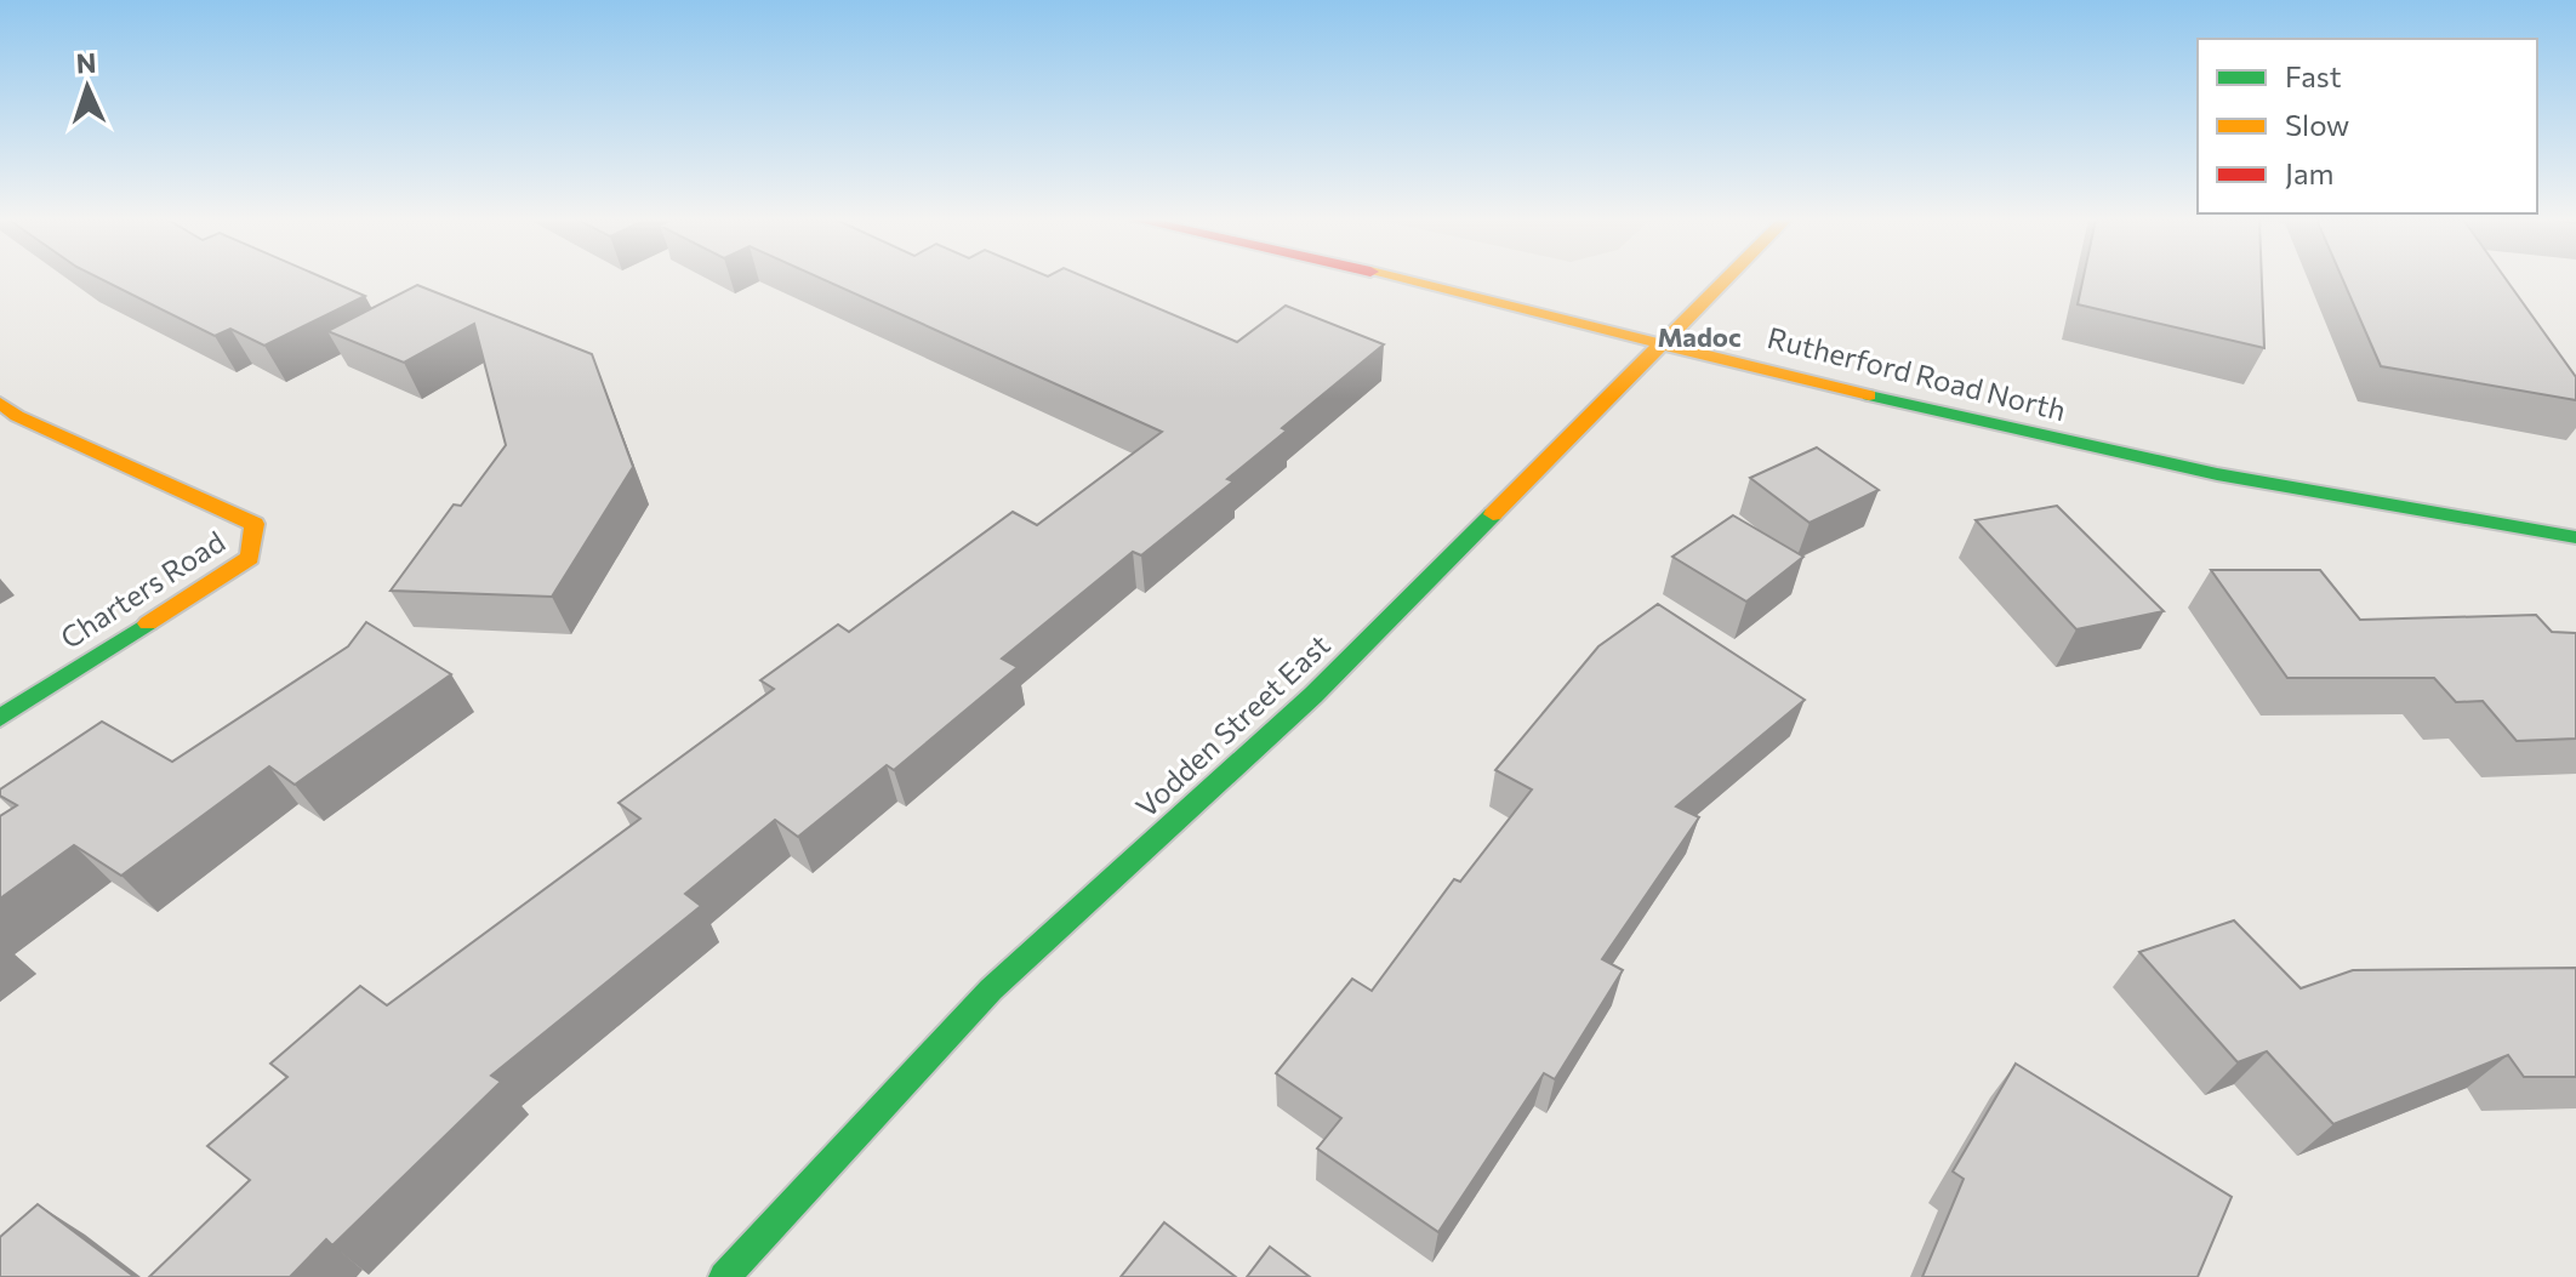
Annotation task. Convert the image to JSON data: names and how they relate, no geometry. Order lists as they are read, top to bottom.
{
  "streets": {
    "street": ["Rutherford Road North", "Charters Road", "Vodden Street East"]
  },
  "crossings": [
    ["Rutherford Road North", "Vodden Street East"]
  ],
  "districts": ["Madoc"],
  "legend": ["Fast", "Slow", "Jam"],
  "north": "top"
}
